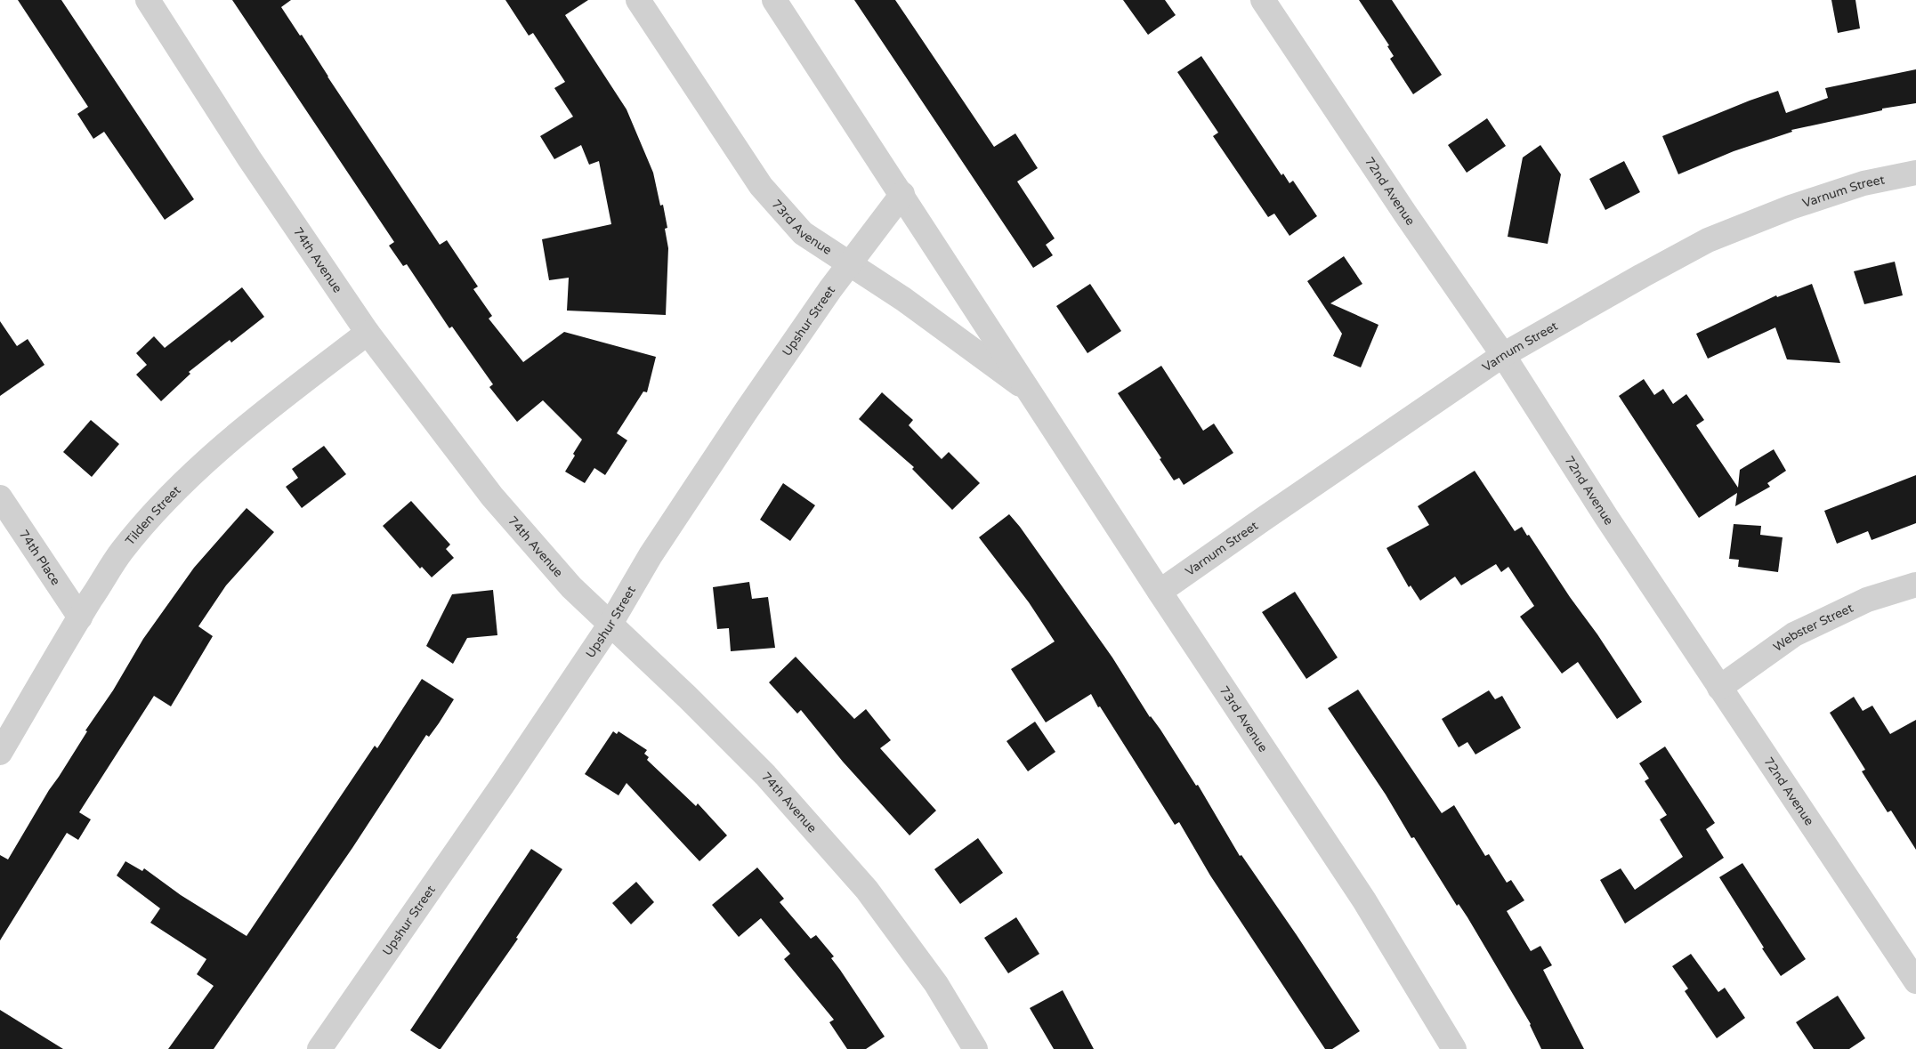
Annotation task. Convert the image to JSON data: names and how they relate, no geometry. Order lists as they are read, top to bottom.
{
  "streets": {
    "street": [
      "72nd Avenue",
      "Varnum Street",
      "73rd Avenue",
      "74th Avenue",
      "Upshur Street",
      "Tilden Street",
      "74th Place",
      "Webster Street"
    ]
  },
  "crossings": [
    ["72nd Avenue", "Varnum Street"],
    ["72nd Avenue", "Webster Street"],
    ["Varnum Street", "73rd Avenue"],
    ["73rd Avenue", "Upshur Street"],
    ["74th Avenue", "Upshur Street"],
    ["74th Avenue", "Tilden Street"],
    ["Tilden Street", "74th Place"]
  ]
}
